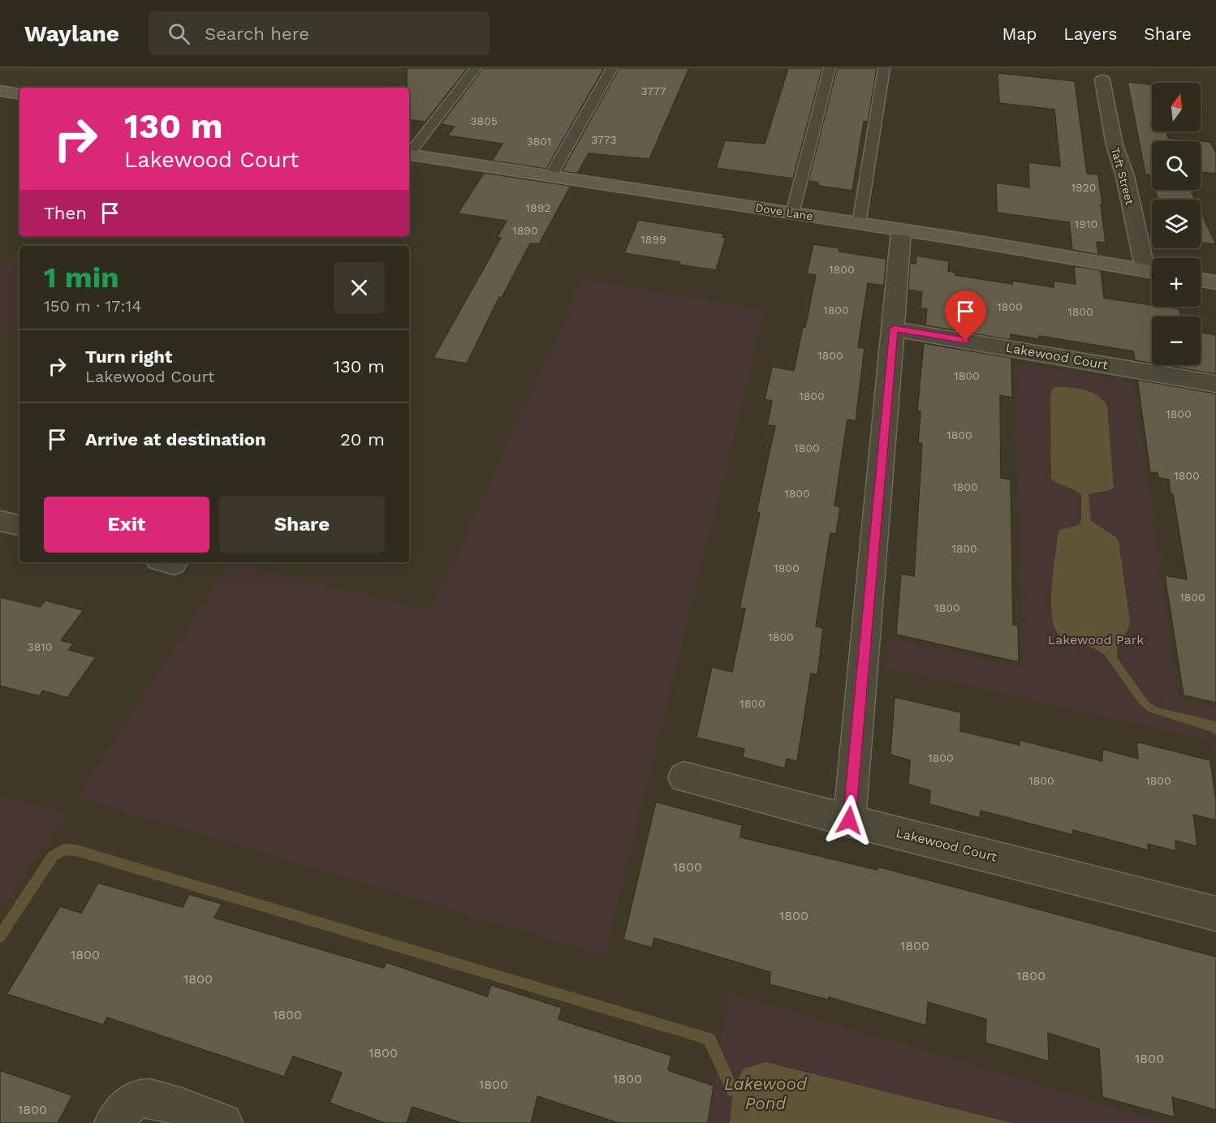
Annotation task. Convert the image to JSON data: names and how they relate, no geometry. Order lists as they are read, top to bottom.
{
  "streets": {
    "street": ["Taft Street", "Dove Lane", "Lakewood Court"]
  },
  "water": ["Lakewood Pond"],
  "parks": ["Lakewood Park"],
  "house_numbers": [
    "3777",
    "3805",
    "3773",
    "3801",
    "1920",
    "1892",
    "1910",
    "1890",
    "1899",
    "1800",
    "1800",
    "1800",
    "1800",
    "1800",
    "1800",
    "1800",
    "1800",
    "1800",
    "1800",
    "1800",
    "1800",
    "1800",
    "1800",
    "1800",
    "1800",
    "1800",
    "1800",
    "3810",
    "1800",
    "1800",
    "1800",
    "1800",
    "1800",
    "1800",
    "1800",
    "1800",
    "1800",
    "1800",
    "1800",
    "1800",
    "1800",
    "1800",
    "1800",
    "1800"
  ],
  "north": "top",
  "page": {
    "header": "Waylane",
    "search": "Search here",
    "nav": ["Map", "Layers", "Share"],
    "map_buttons": ["+", "−"],
    "turn": ["130 m", "Lakewood Court"],
    "then": "Then",
    "heading": ["1 min", "150 m · 17:14"],
    "list": [
      {
        "name": "Turn right",
        "note": "Lakewood Court",
        "value": "130 m"
      },
      {
        "name": "Arrive at destination",
        "value": "20 m"
      }
    ],
    "buttons": ["Exit", "Share"]
  }
}
